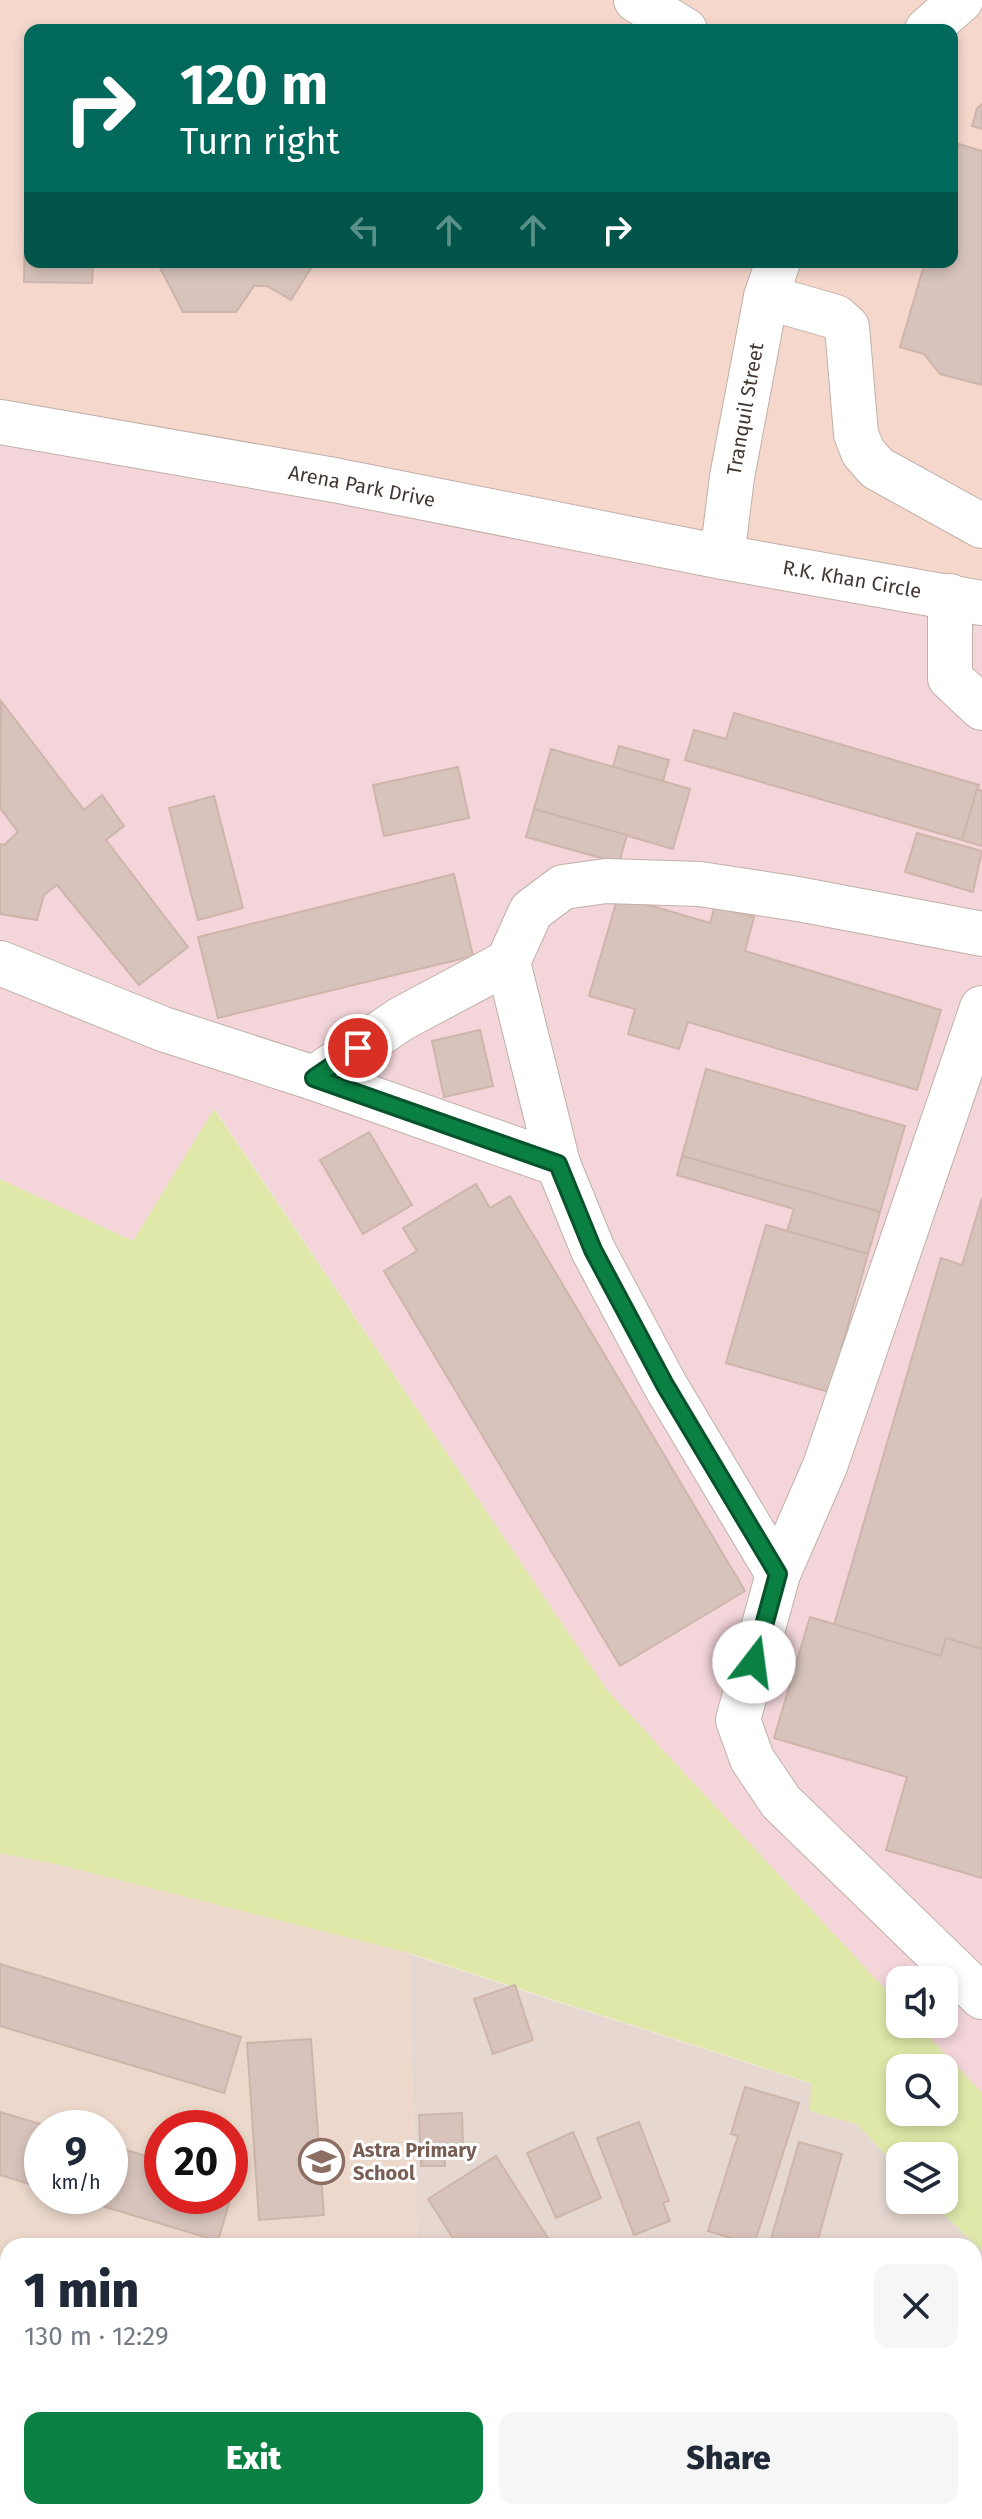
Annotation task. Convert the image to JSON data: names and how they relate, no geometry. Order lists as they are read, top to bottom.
{
  "streets": {
    "street": ["Tranquil Street", "Arena Park Drive", "R.K. Khan Circle"]
  },
  "crossings": [
    ["Tranquil Street", "Arena Park Drive"],
    ["Tranquil Street", "R.K. Khan Circle"],
    ["Arena Park Drive", "R.K. Khan Circle"]
  ],
  "places": {
    "school or university": ["Astra Primary School"]
  },
  "page": {
    "turn": ["120 m", "Turn right"],
    "speed": "9 km/h",
    "limit": "20",
    "heading": ["1 min", "130 m · 12:29"],
    "buttons": ["Exit", "Share"]
  }
}
